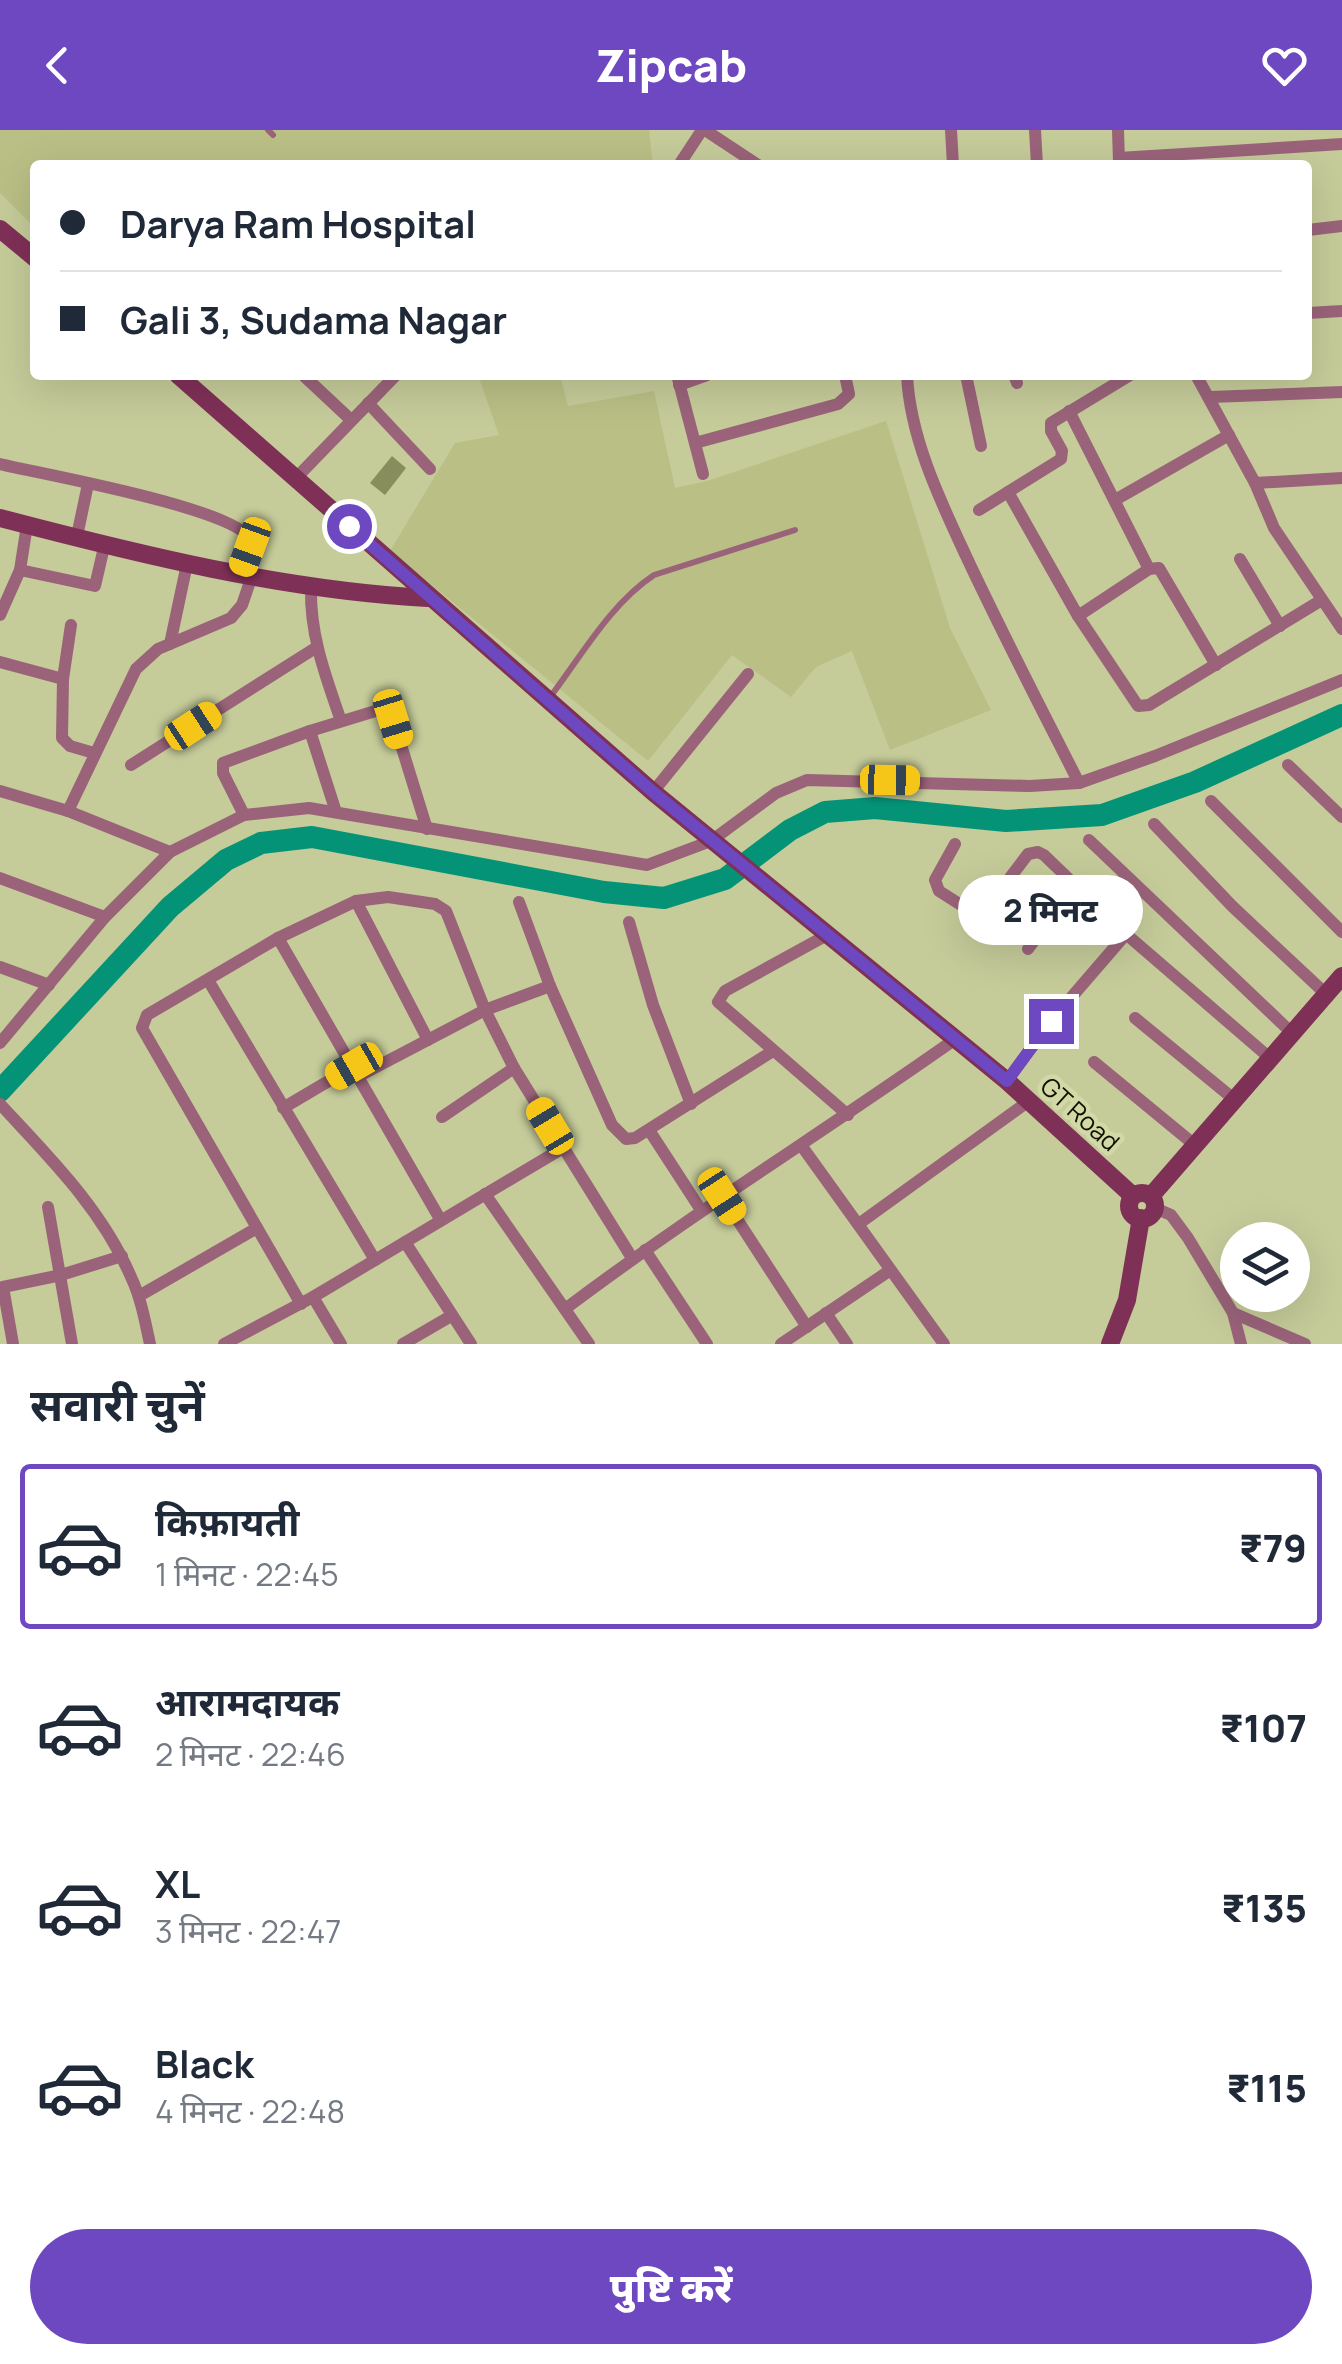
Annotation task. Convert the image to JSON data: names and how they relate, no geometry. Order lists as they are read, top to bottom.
{
  "streets": {
    "main road": ["GT Road"]
  },
  "page": {
    "header": "Zipcab",
    "banner": ["Darya Ram Hospital", "Gali 3, Sudama Nagar"],
    "bubble": "2 मिनट",
    "heading": "सवारी चुनें",
    "list": [
      {
        "name": "किफ़ायती",
        "note": "1 मिनट · 22:45",
        "value": "₹79"
      },
      {
        "name": "आरामदायक",
        "note": "2 मिनट · 22:46",
        "value": "₹107"
      },
      {
        "name": "XL",
        "note": "3 मिनट · 22:47",
        "value": "₹135"
      },
      {
        "name": "Black",
        "note": "4 मिनट · 22:48",
        "value": "₹115"
      }
    ],
    "buttons": "पुष्टि करें"
  }
}
